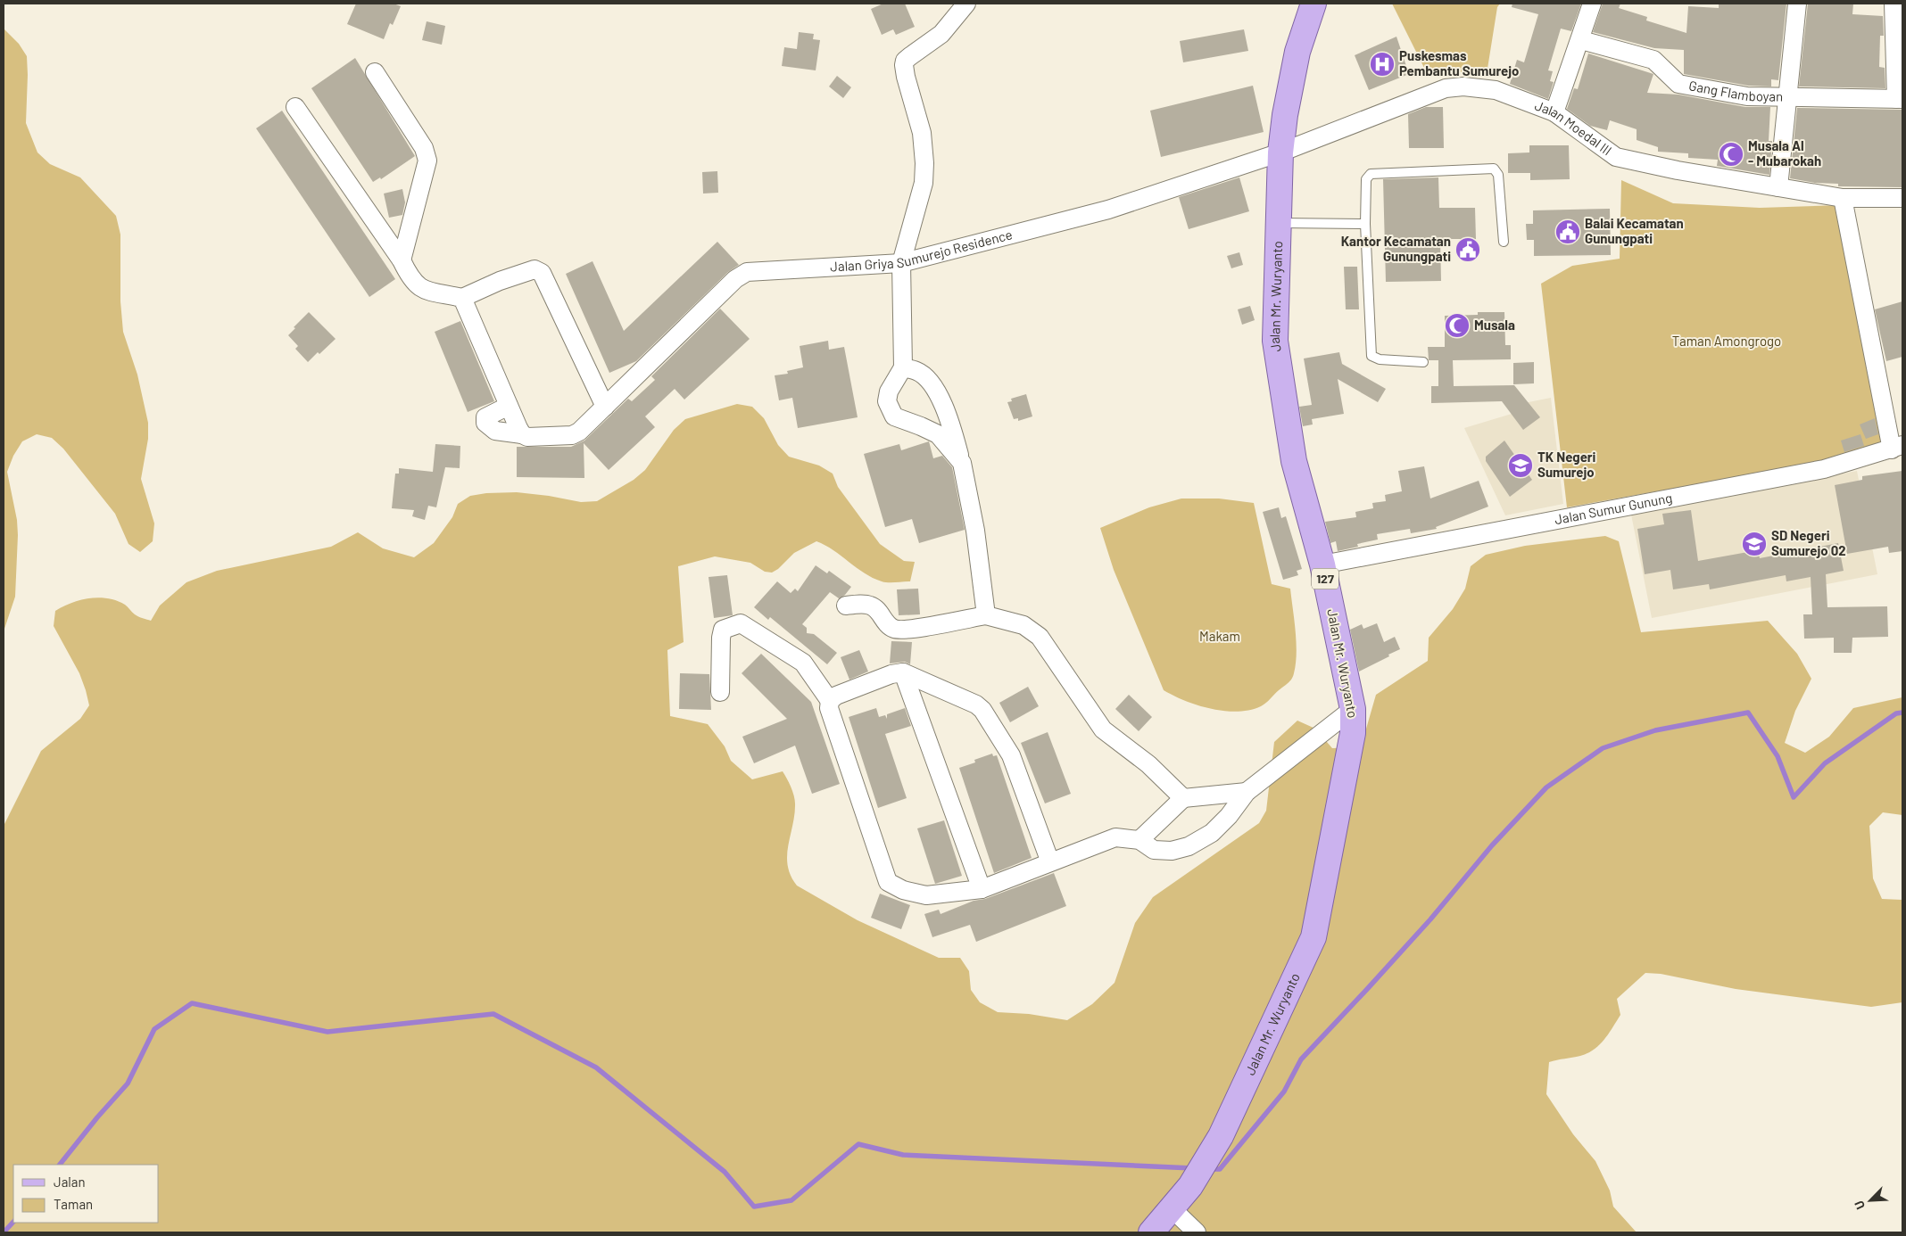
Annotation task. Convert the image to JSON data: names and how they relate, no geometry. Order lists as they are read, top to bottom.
{
  "streets": {
    "main road": ["Jalan Mr. Wuryanto", "127"],
    "street": [
      "Gang Flamboyan",
      "Jalan Moedal III",
      "Jalan Griya Sumurejo Residence",
      "Jalan Sumur Gunung"
    ]
  },
  "crossings": [
    ["Jalan Moedal III", "Jalan Griya Sumurejo Residence"],
    ["Jalan Moedal III", "Jalan Mr. Wuryanto"],
    ["Jalan Griya Sumurejo Residence", "Jalan Mr. Wuryanto"],
    ["Jalan Mr. Wuryanto", "Jalan Sumur Gunung"]
  ],
  "parks": ["Taman Amongrogo", "Makam"],
  "places": {
    "hospital": ["Puskesmas Pembantu Sumurejo"],
    "mosque": ["Musala Al - Mubarokah", "Musala"],
    "public building": ["Balai Kecamatan Gunungpati", "Kantor Kecamatan Gunungpati"],
    "school or university": ["TK Negeri Sumurejo", "SD Negeri Sumurejo 02"]
  },
  "legend": ["Jalan", "Taman"],
  "north": "bottom left"
}
